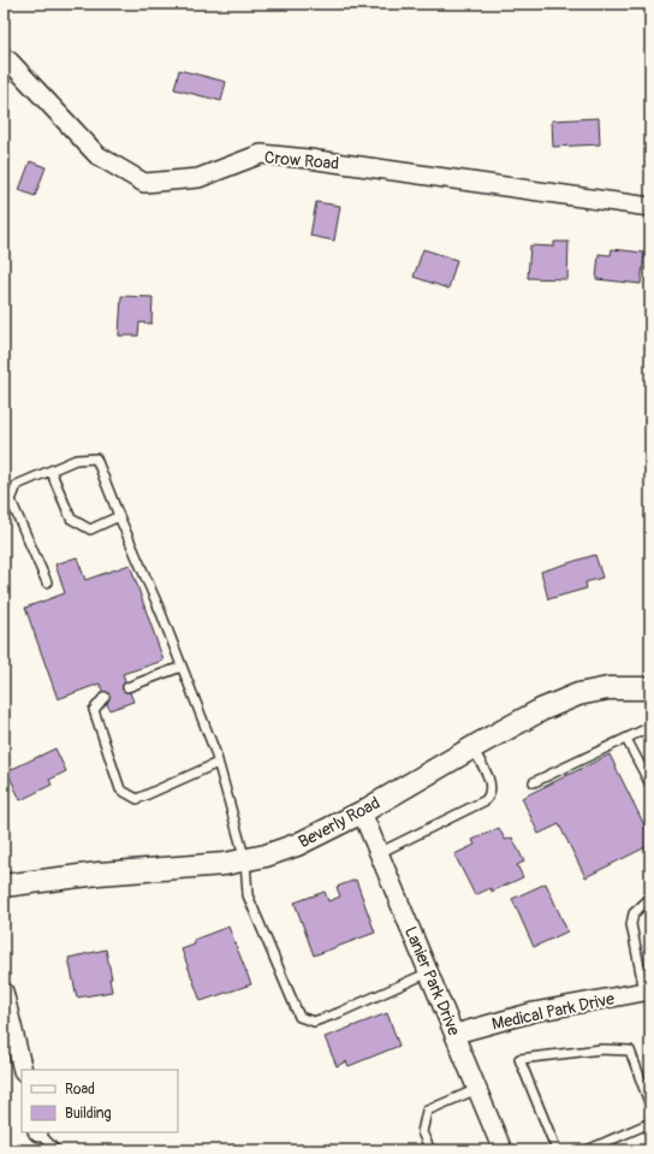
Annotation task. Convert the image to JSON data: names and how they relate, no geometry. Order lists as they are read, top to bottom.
{
  "streets": {
    "street": [
      "Crow Road",
      "Beverly Road",
      "Lanier Park Drive",
      "Medical Park Drive"
    ]
  },
  "crossings": [
    ["Beverly Road", "Lanier Park Drive"],
    ["Lanier Park Drive", "Medical Park Drive"]
  ],
  "legend": ["Road", "Building"]
}
